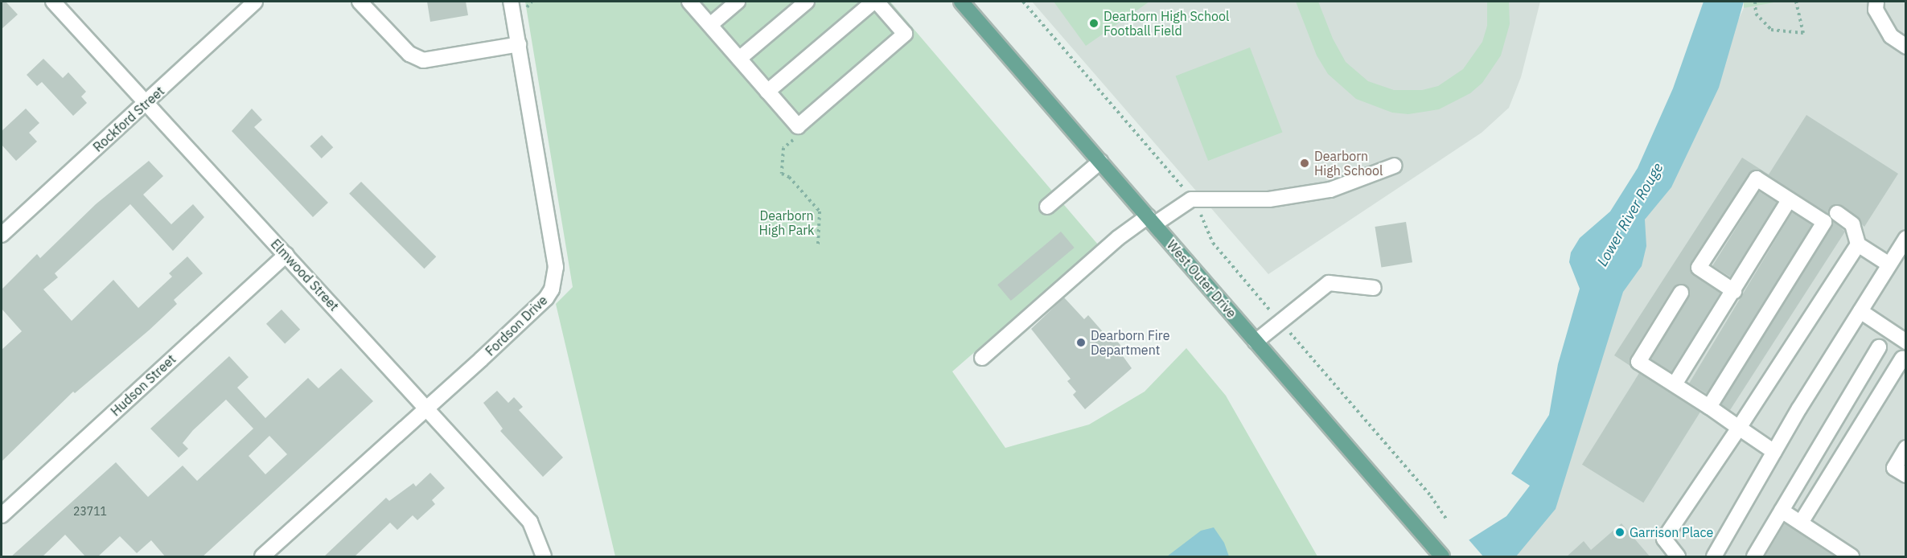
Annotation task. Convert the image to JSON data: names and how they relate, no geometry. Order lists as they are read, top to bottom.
{
  "streets": {
    "main road": ["West Outer Drive"],
    "street": [
      "Rockford Street",
      "Elmwood Street",
      "Fordson Drive",
      "Hudson Street"
    ]
  },
  "crossings": [
    ["Rockford Street", "Elmwood Street"],
    ["Elmwood Street", "Fordson Drive"],
    ["Elmwood Street", "Hudson Street"]
  ],
  "water": ["Lower River Rouge"],
  "parks": ["Dearborn High Park"],
  "places": [
    "Dearborn High School Football Field",
    "Dearborn High School",
    "Dearborn Fire Department",
    "Garrison Place"
  ],
  "house_numbers": ["23711"]
}
